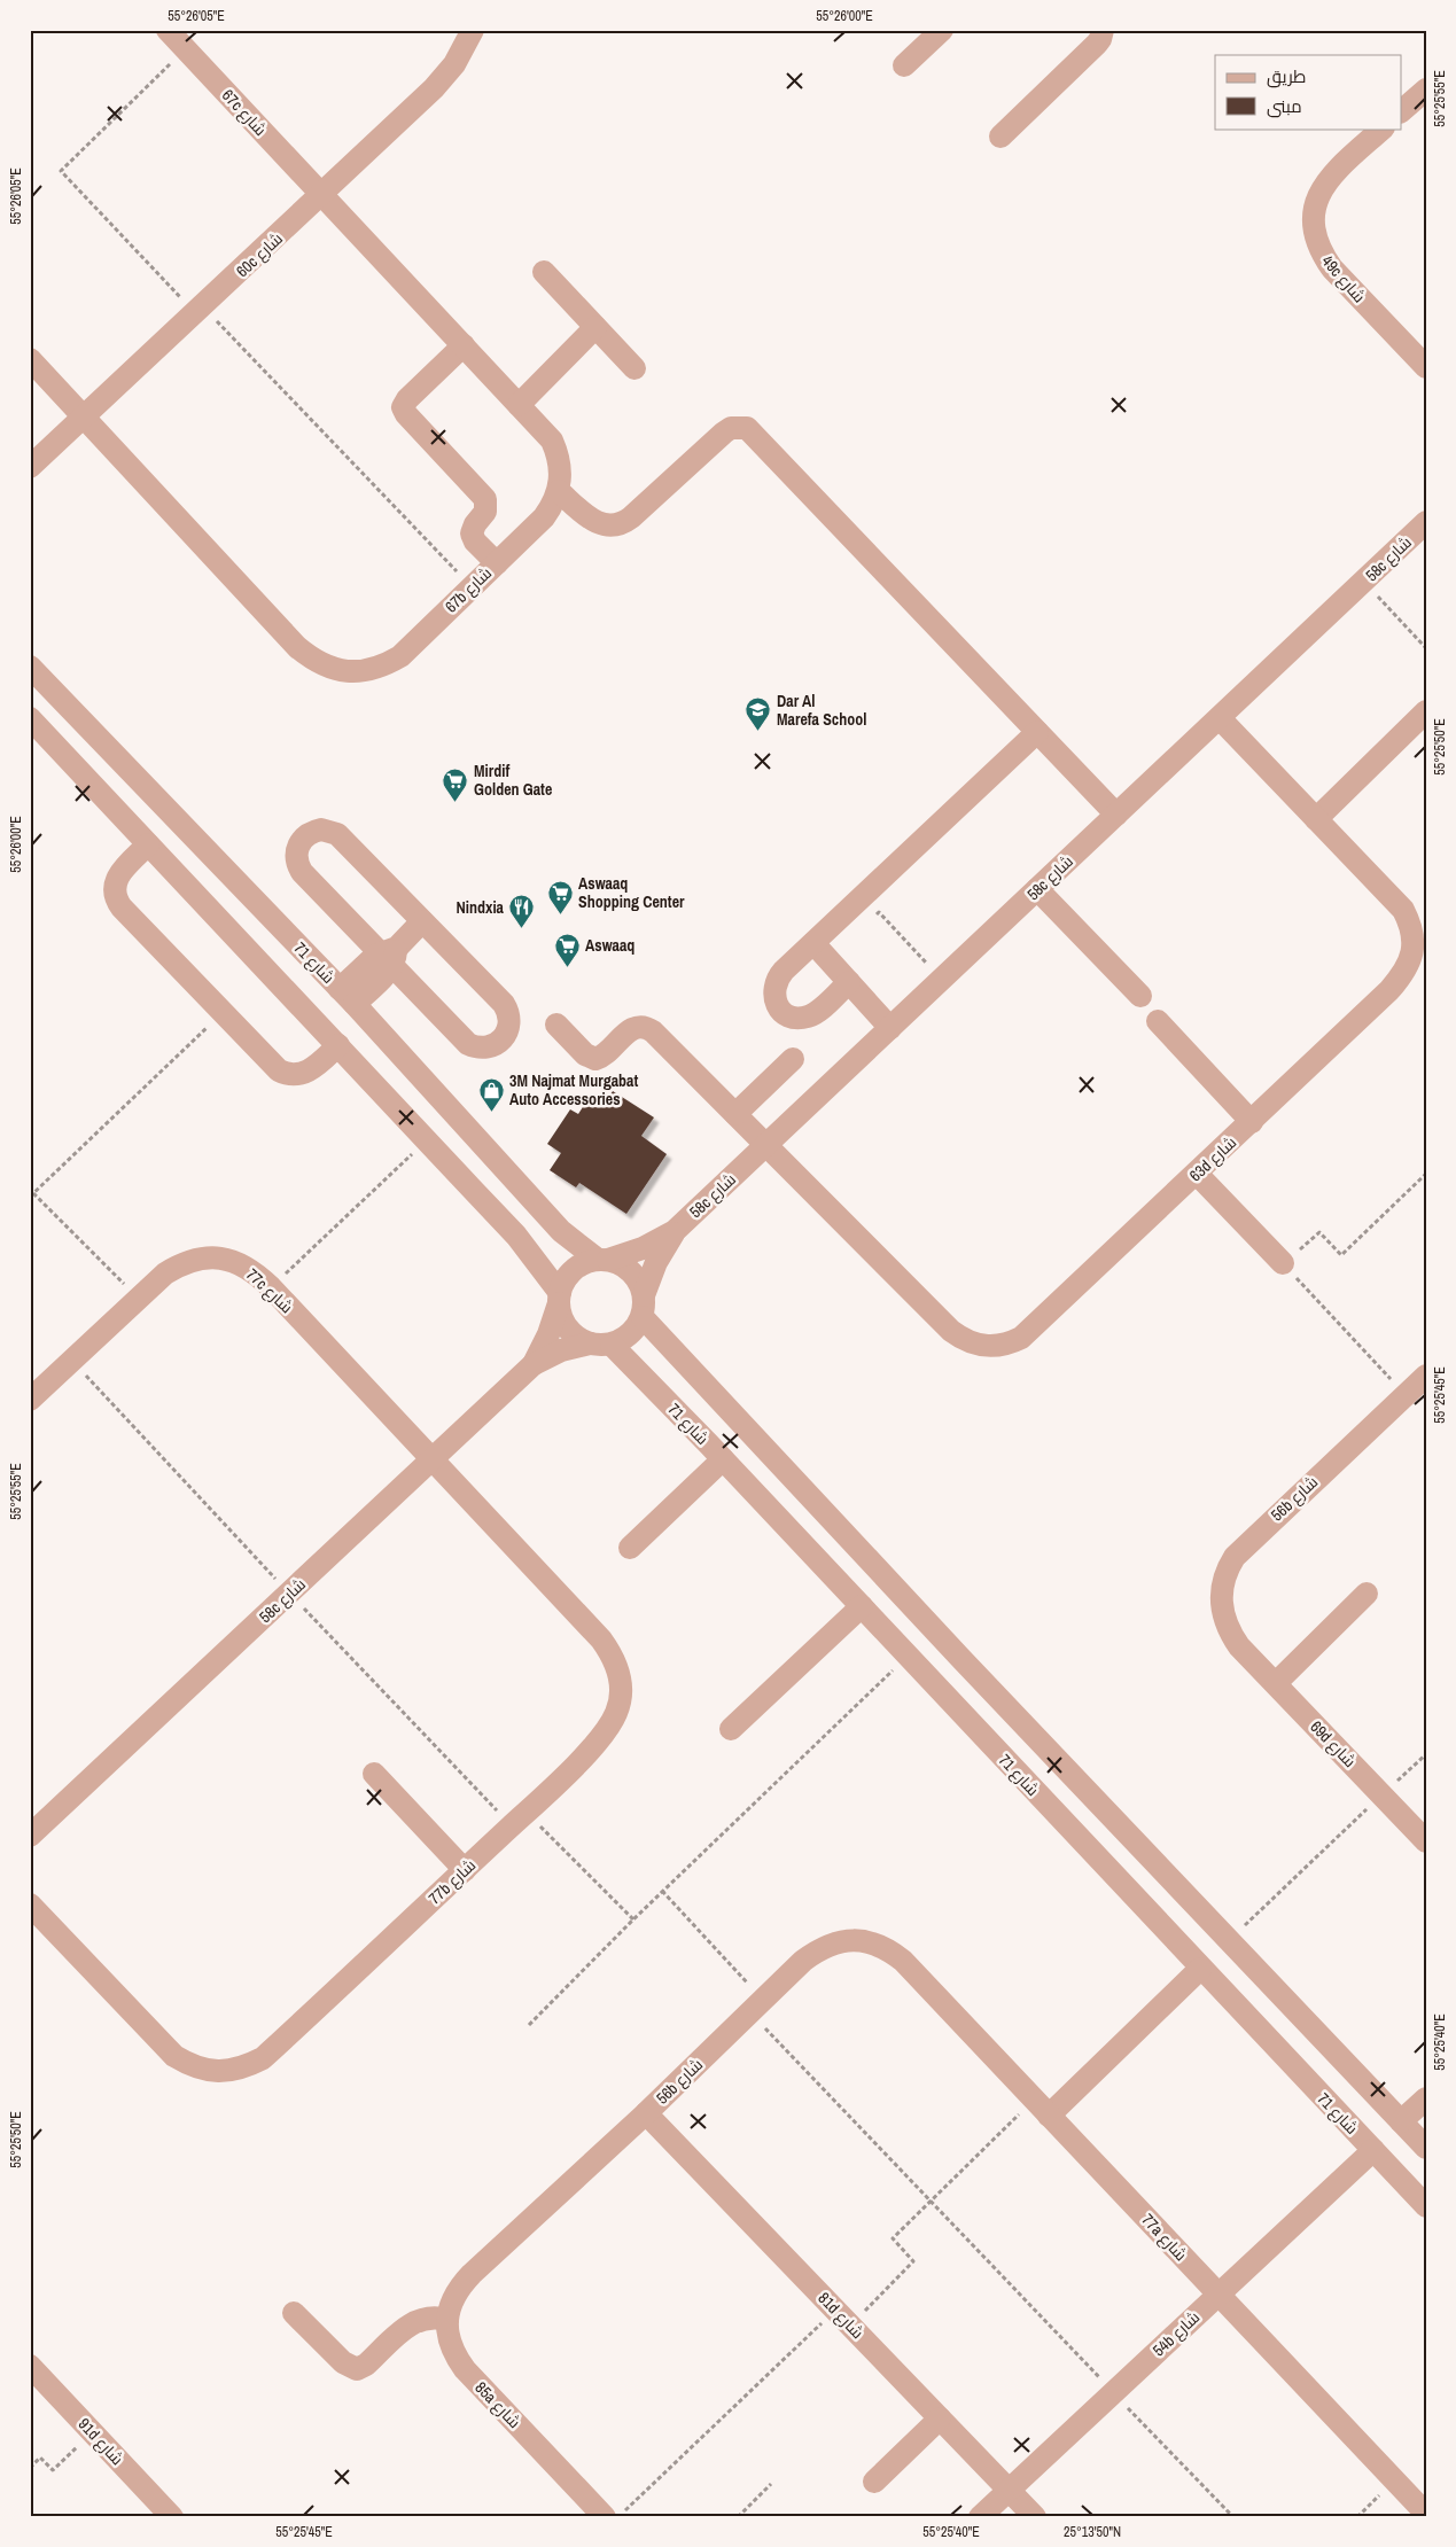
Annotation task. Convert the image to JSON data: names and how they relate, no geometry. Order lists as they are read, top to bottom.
{
  "streets": {
    "street": [
      "67c شارع",
      "60c شارع",
      "49c شارع",
      "58c شارع",
      "67b شارع",
      "شارع 71",
      "63d شارع",
      "77c شارع",
      "56b شارع",
      "69d شارع",
      "77b شارع",
      "77a شارع",
      "81d شارع",
      "54b شارع",
      "85a شارع",
      "91d شارع"
    ]
  },
  "crossings": [
    ["67c شارع", "60c شارع"],
    ["67c شارع", "67b شارع"],
    ["60c شارع", "67b شارع"],
    ["58c شارع", "شارع 71"],
    ["58c شارع", "63d شارع"],
    ["58c شارع", "77c شارع"],
    ["58c شارع", "77b شارع"],
    ["شارع 71", "54b شارع"],
    ["77c شارع", "77b شارع"],
    ["56b شارع", "69d شارع"],
    ["56b شارع", "77a شارع"],
    ["56b شارع", "81d شارع"],
    ["56b شارع", "85a شارع"],
    ["77a شارع", "54b شارع"],
    ["81d شارع", "54b شارع"]
  ],
  "places": {
    "school or university": ["Dar Al Marefa School"],
    "supermarket": ["Mirdif Golden Gate", "Aswaaq Shopping Center", "Aswaaq"],
    "restaurant": ["Nindxia"],
    "shop": ["3M Najmat Murgabat Auto Accessories"]
  },
  "legend": ["طريق", "مبنى"],
  "coordinates": [
    "55°26'05\"E",
    "55°26'00\"E",
    "55°25'55\"E",
    "55°25'50\"E",
    "55°25'45\"E",
    "55°25'40\"E",
    "25°13'50\"N"
  ]
}
